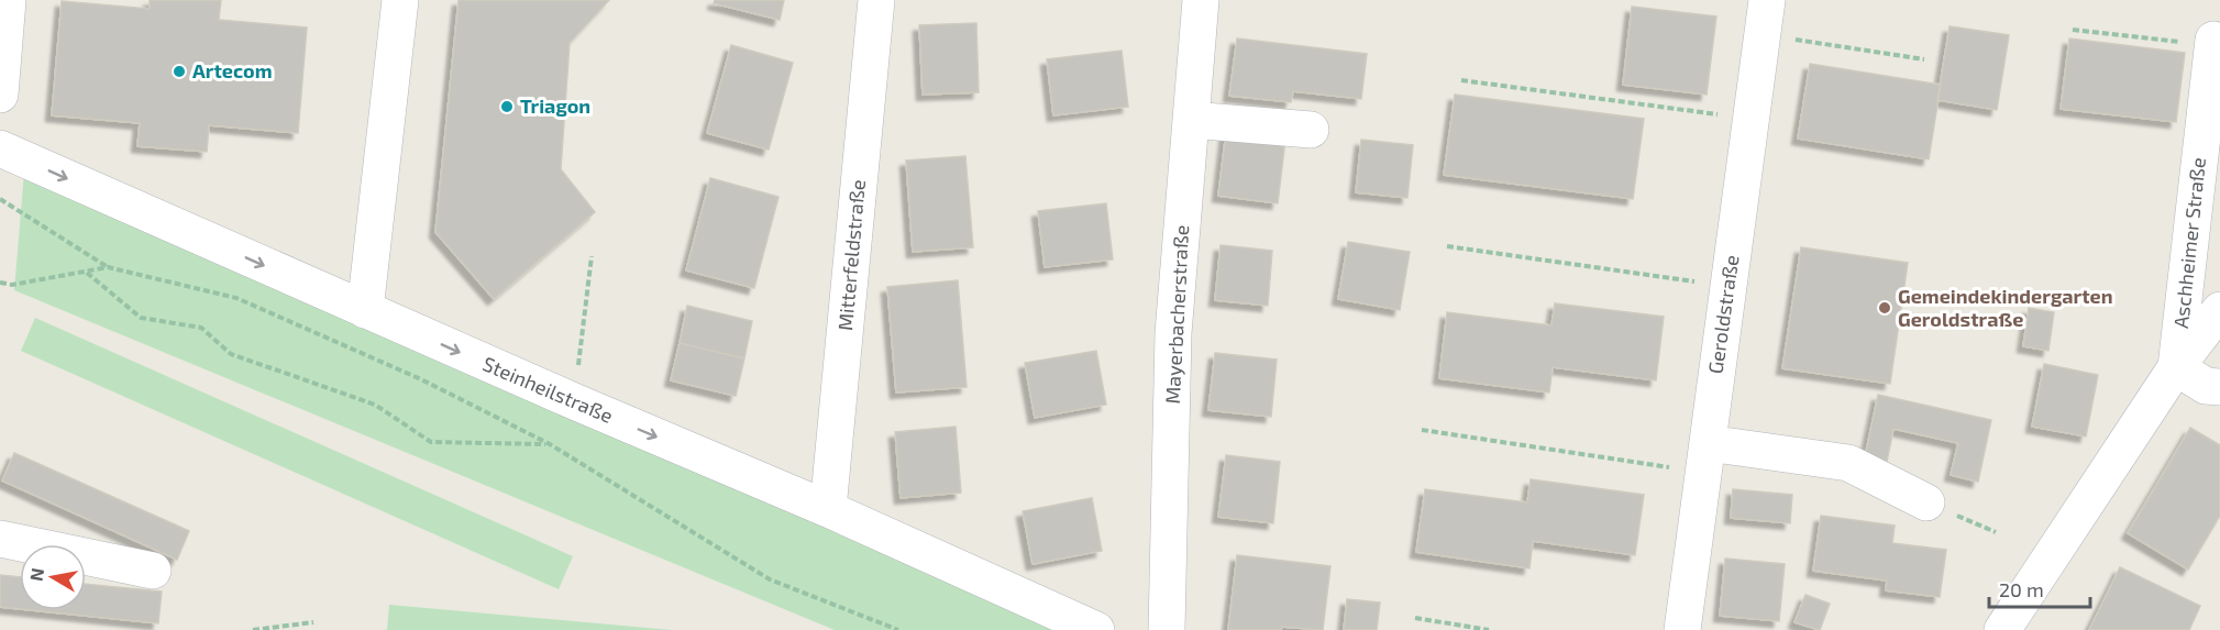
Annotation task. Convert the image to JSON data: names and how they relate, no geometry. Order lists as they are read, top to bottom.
{
  "streets": {
    "street": [
      "Aschheimer Straße",
      "Mitterfeldstraße",
      "Mayerbacherstraße",
      "Geroldstraße",
      "Steinheilstraße"
    ]
  },
  "crossings": [
    ["Mitterfeldstraße", "Steinheilstraße"]
  ],
  "one_way": ["Steinheilstraße"],
  "places": ["Artecom", "Triagon", "Gemeindekindergarten Geroldstraße"],
  "scale_bar": "20 m",
  "north": "left"
}
